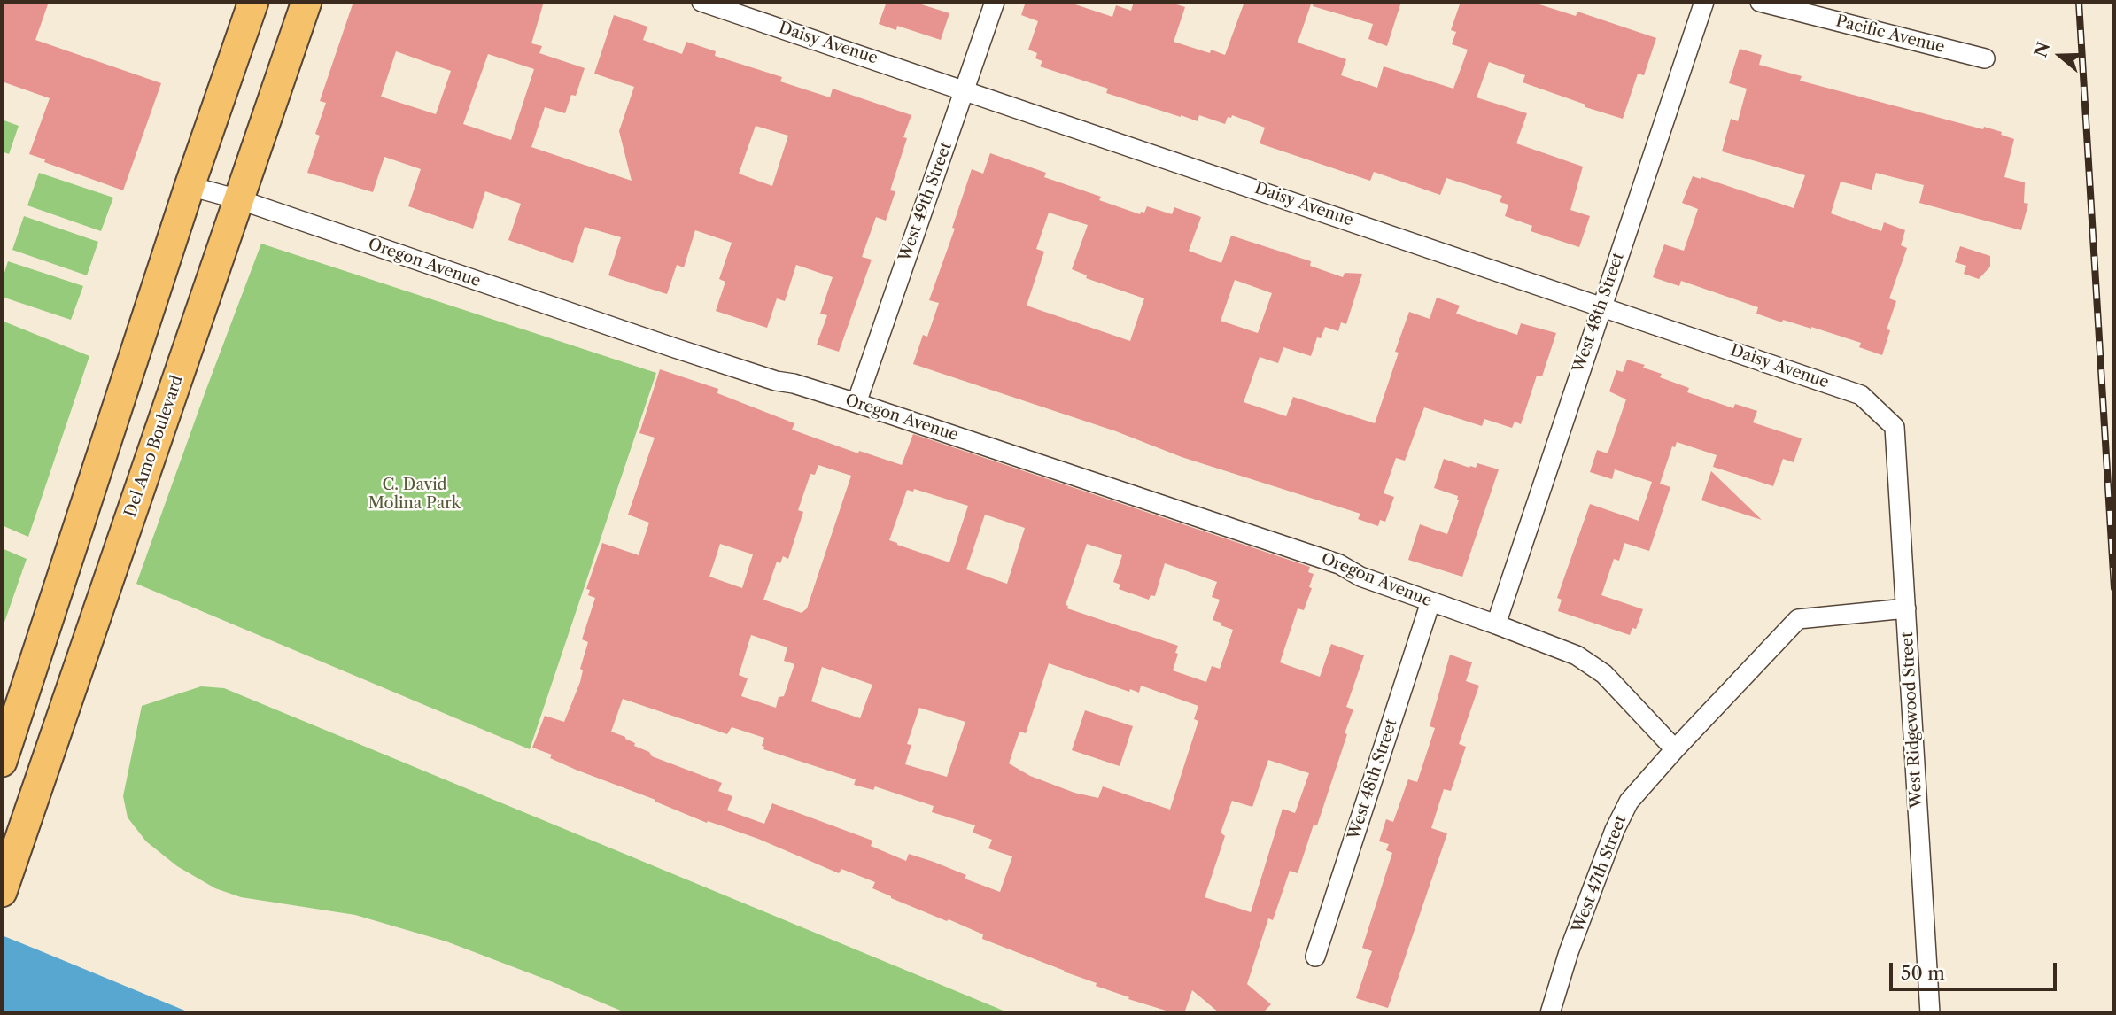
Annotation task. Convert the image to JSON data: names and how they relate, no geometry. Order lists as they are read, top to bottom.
{
  "streets": {
    "main road": ["Del Amo Boulevard"],
    "street": [
      "Pacific Avenue",
      "Daisy Avenue",
      "West 49th Street",
      "Oregon Avenue",
      "West 48th Street",
      "West Ridgewood Street",
      "West 47th Street"
    ]
  },
  "crossings": [
    ["Daisy Avenue", "West 49th Street"],
    ["Daisy Avenue", "West 48th Street"],
    ["Daisy Avenue", "West Ridgewood Street"],
    ["West 49th Street", "Oregon Avenue"],
    ["Oregon Avenue", "West 48th Street"],
    ["Oregon Avenue", "Del Amo Boulevard"],
    ["Oregon Avenue", "West 47th Street"],
    ["West Ridgewood Street", "West 47th Street"]
  ],
  "parks": ["C. David Molina Park"],
  "scale_bar": "50 m",
  "north": "left"
}
